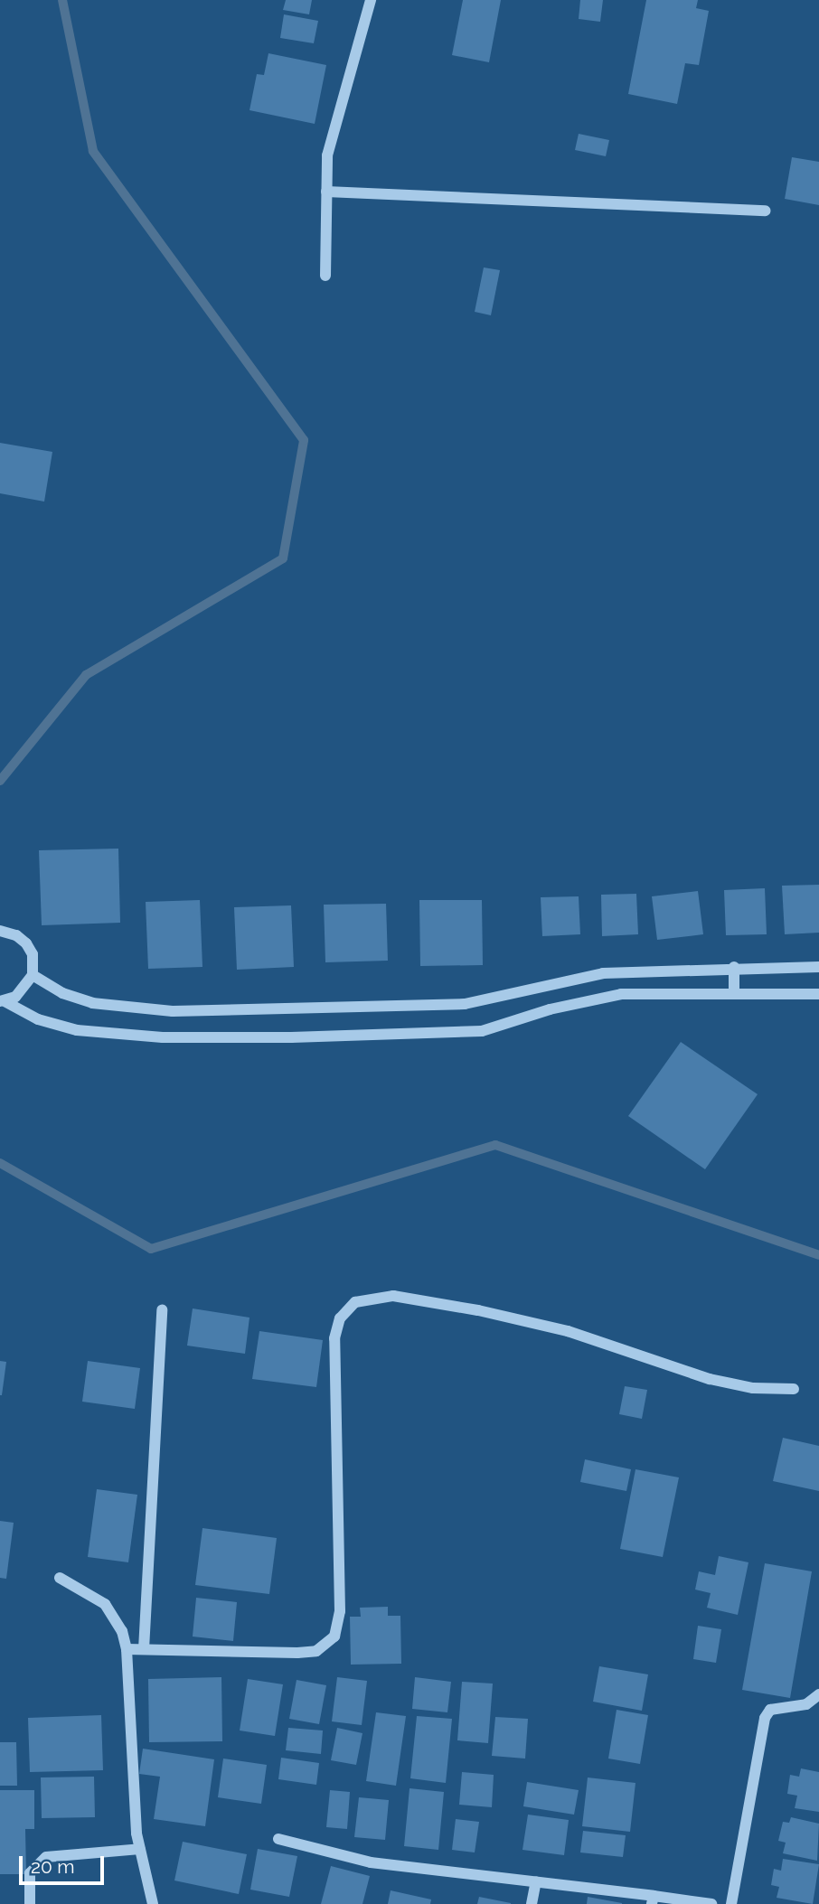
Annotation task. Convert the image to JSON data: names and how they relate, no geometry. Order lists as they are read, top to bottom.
{
  "scale_bar": "20 m"
}
